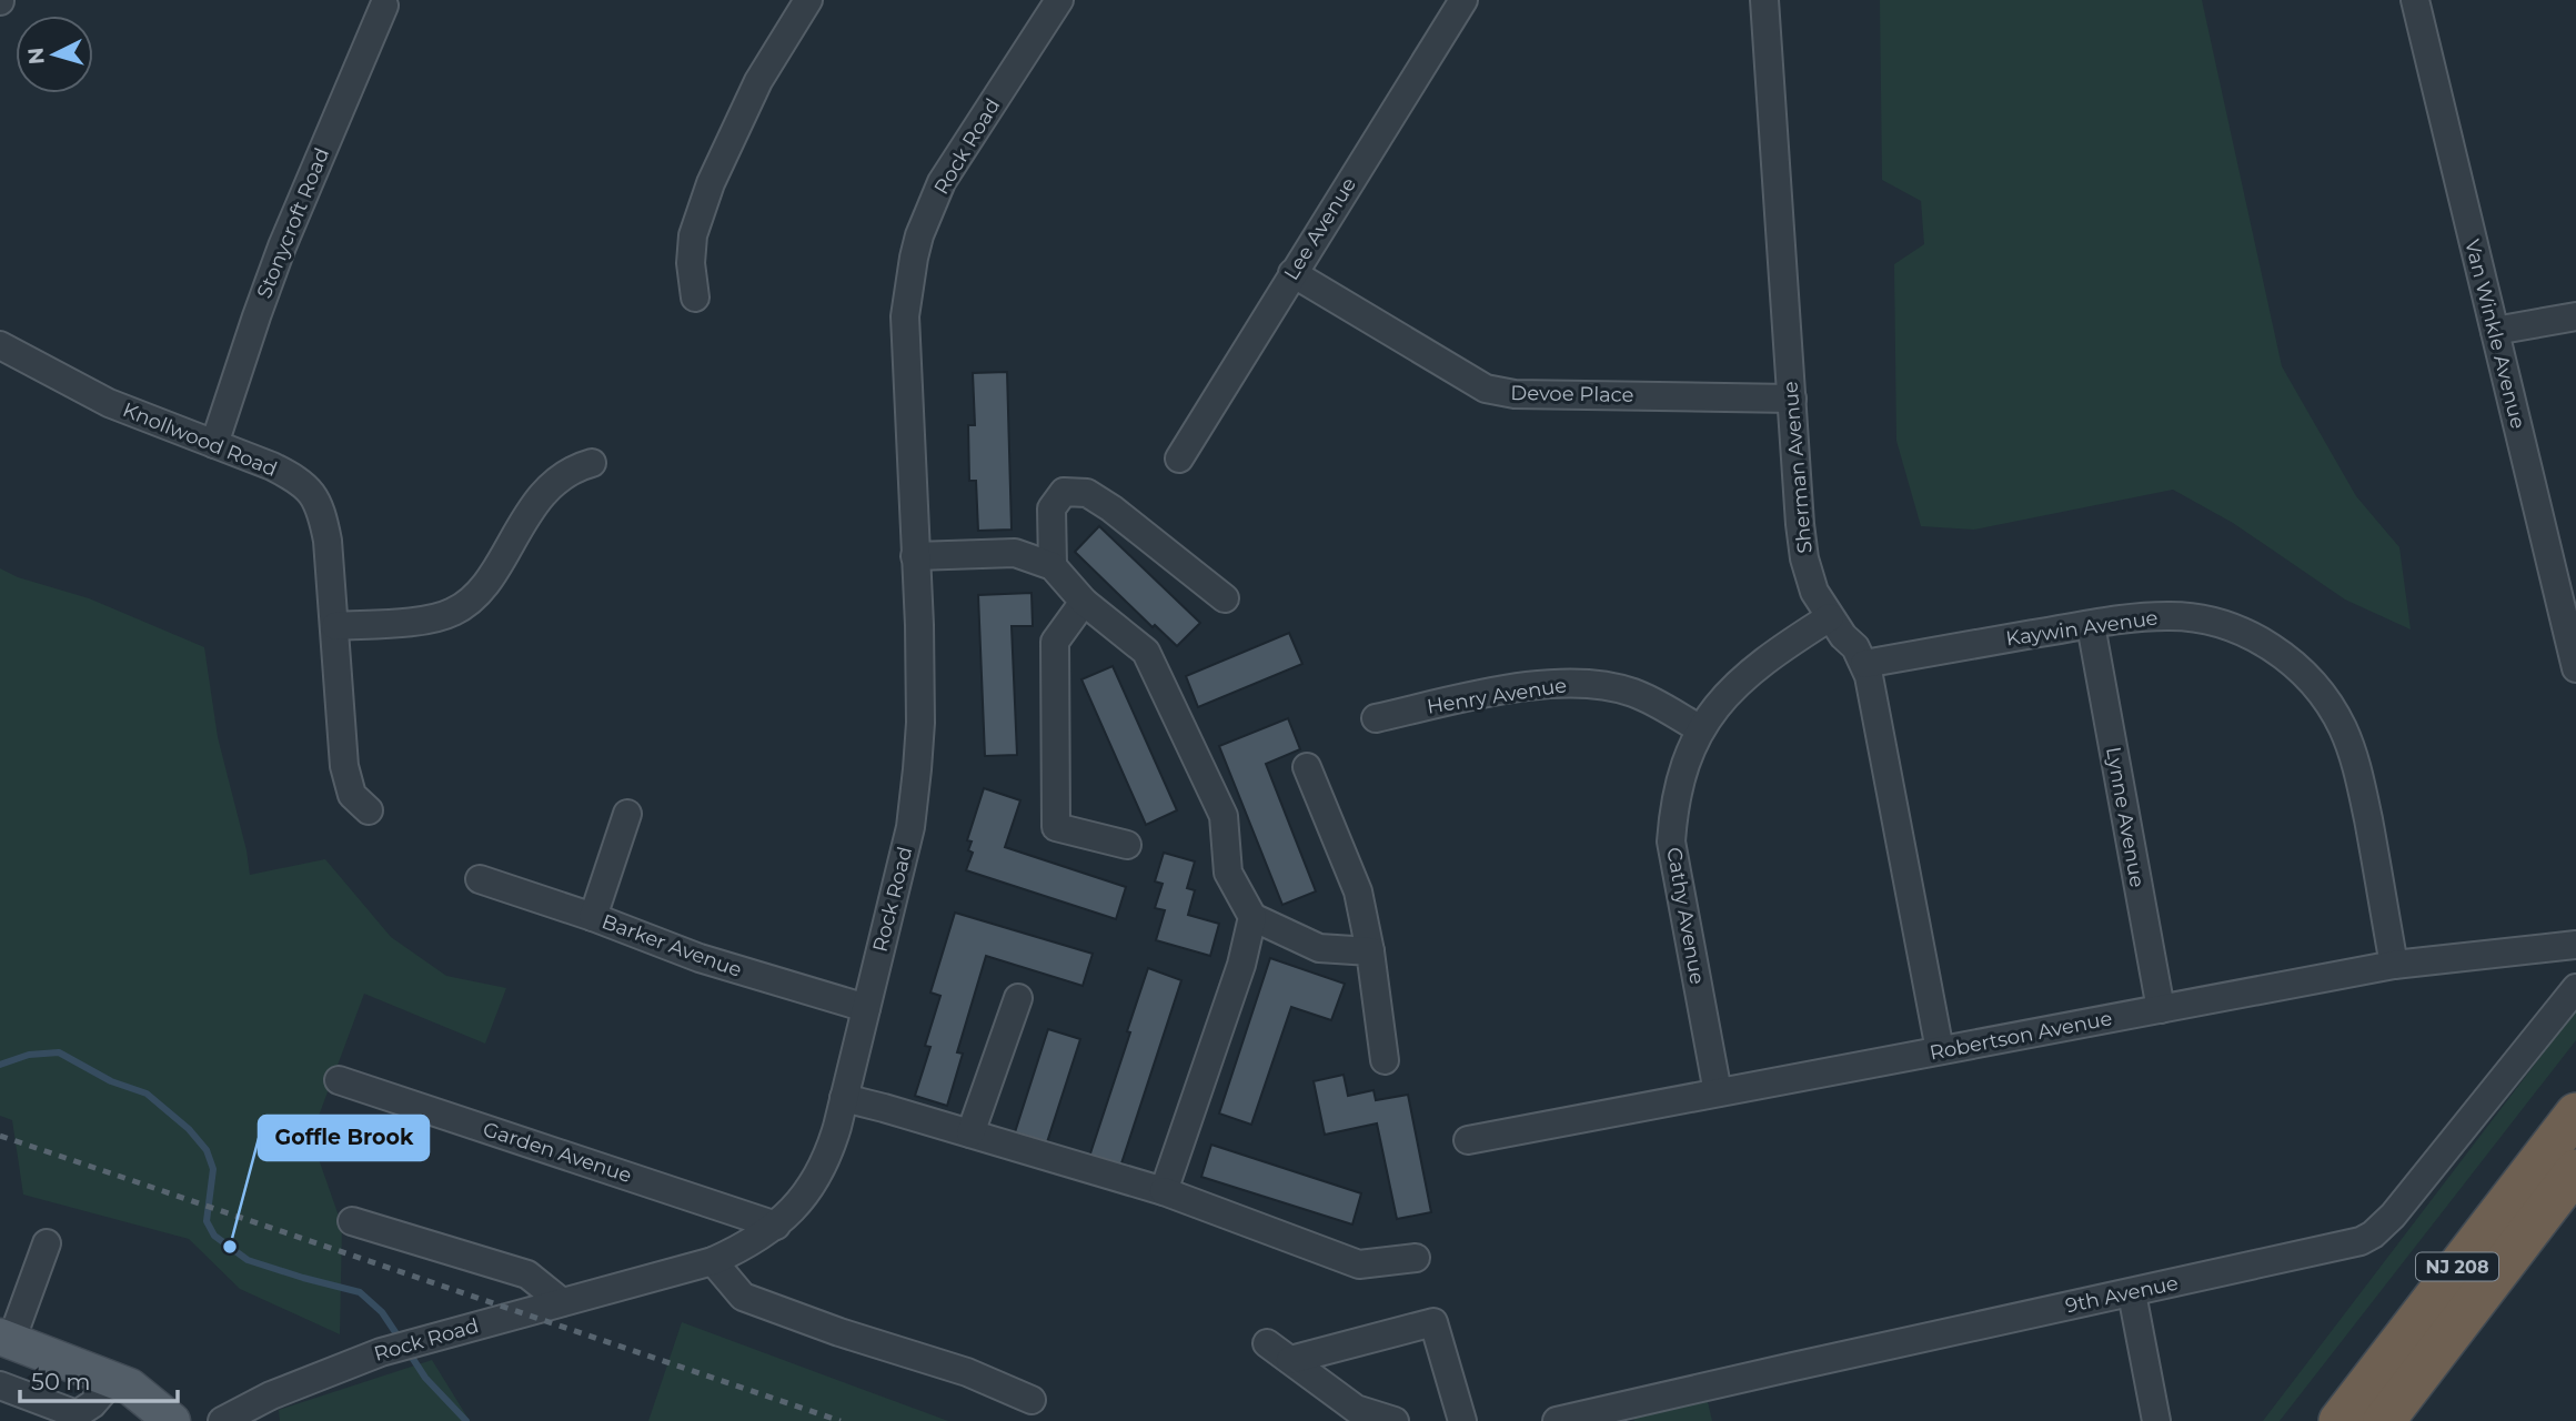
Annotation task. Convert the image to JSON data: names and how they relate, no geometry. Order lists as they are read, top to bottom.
{
  "streets": {
    "highway": ["NJ 208"],
    "street": [
      "Rock Road",
      "Stonycroft Road",
      "Lee Avenue",
      "Van Winkle Avenue",
      "Devoe Place",
      "Knollwood Road",
      "Sherman Avenue",
      "Kaywin Avenue",
      "Henry Avenue",
      "Lynne Avenue",
      "Cathy Avenue",
      "Barker Avenue",
      "Robertson Avenue",
      "Garden Avenue",
      "9th Avenue"
    ]
  },
  "crossings": [
    ["Rock Road", "Barker Avenue"],
    ["Rock Road", "Garden Avenue"],
    ["Stonycroft Road", "Knollwood Road"],
    ["Lee Avenue", "Devoe Place"],
    ["Devoe Place", "Sherman Avenue"],
    ["Sherman Avenue", "Kaywin Avenue"],
    ["Sherman Avenue", "Cathy Avenue"],
    ["Sherman Avenue", "Robertson Avenue"],
    ["Kaywin Avenue", "Lynne Avenue"],
    ["Kaywin Avenue", "Robertson Avenue"],
    ["Henry Avenue", "Cathy Avenue"],
    ["Lynne Avenue", "Robertson Avenue"],
    ["Cathy Avenue", "Robertson Avenue"]
  ],
  "places": ["Goffle Brook"],
  "scale_bar": "50 m",
  "north": "left"
}
